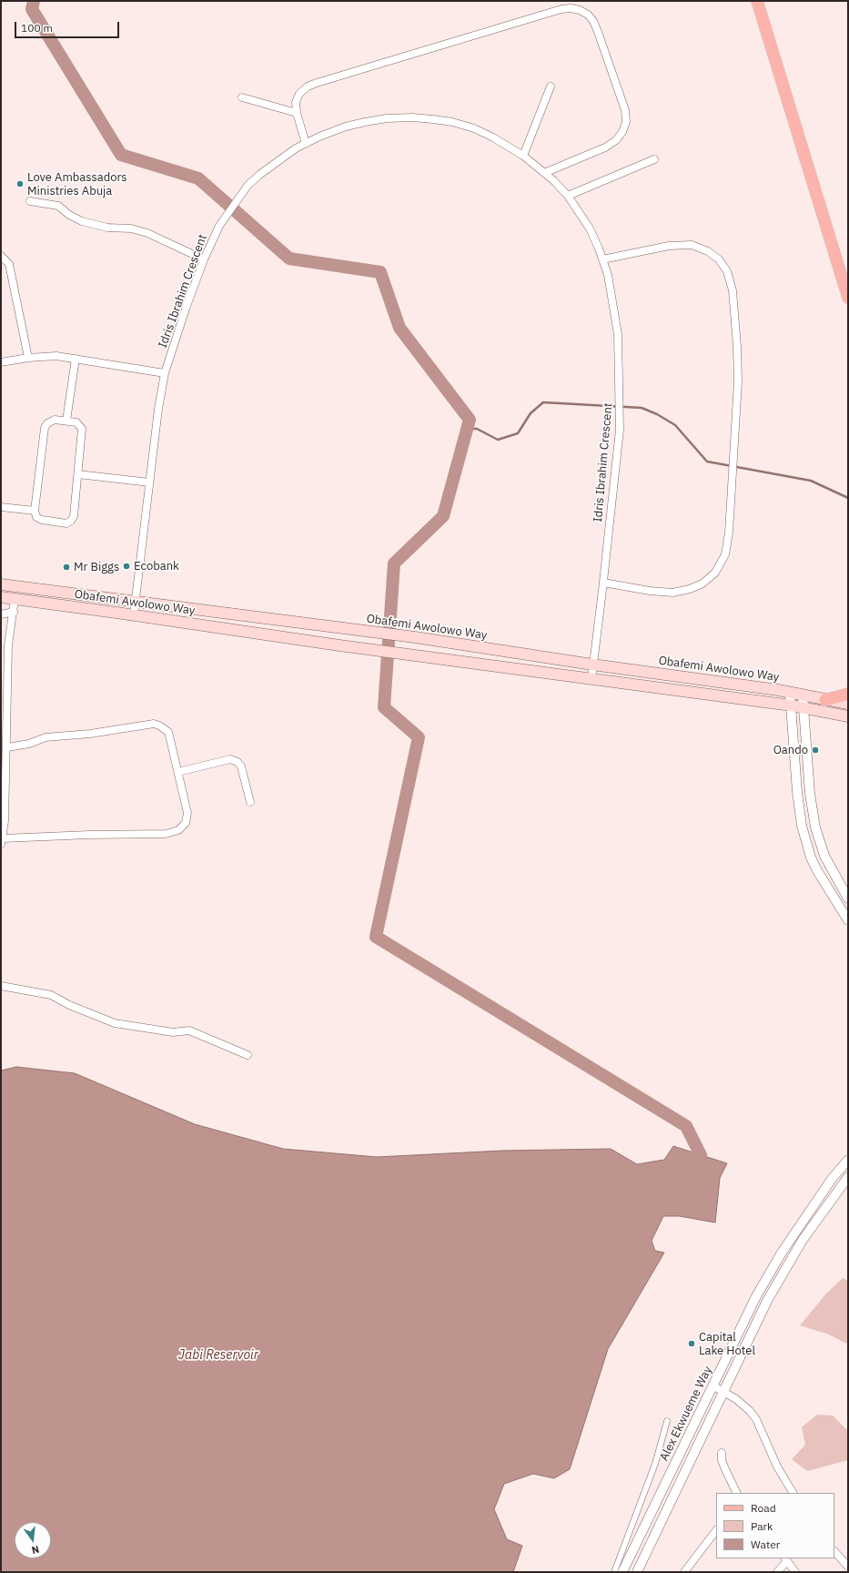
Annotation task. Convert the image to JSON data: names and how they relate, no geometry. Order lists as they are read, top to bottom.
{
  "streets": {
    "main road": ["Obafemi Awolowo Way"],
    "street": ["Idris Ibrahim Crescent", "Alex Ekwueme Way"]
  },
  "crossings": [
    ["Idris Ibrahim Crescent", "Obafemi Awolowo Way"]
  ],
  "water": ["Jabi Reservoir"],
  "places": [
    "Love Ambassadors Ministries Abuja",
    "Ecobank",
    "Mr Biggs",
    "Oando",
    "Capital Lake Hotel"
  ],
  "legend": ["Road", "Park", "Water"],
  "scale_bar": "100 m",
  "north": "bottom"
}
